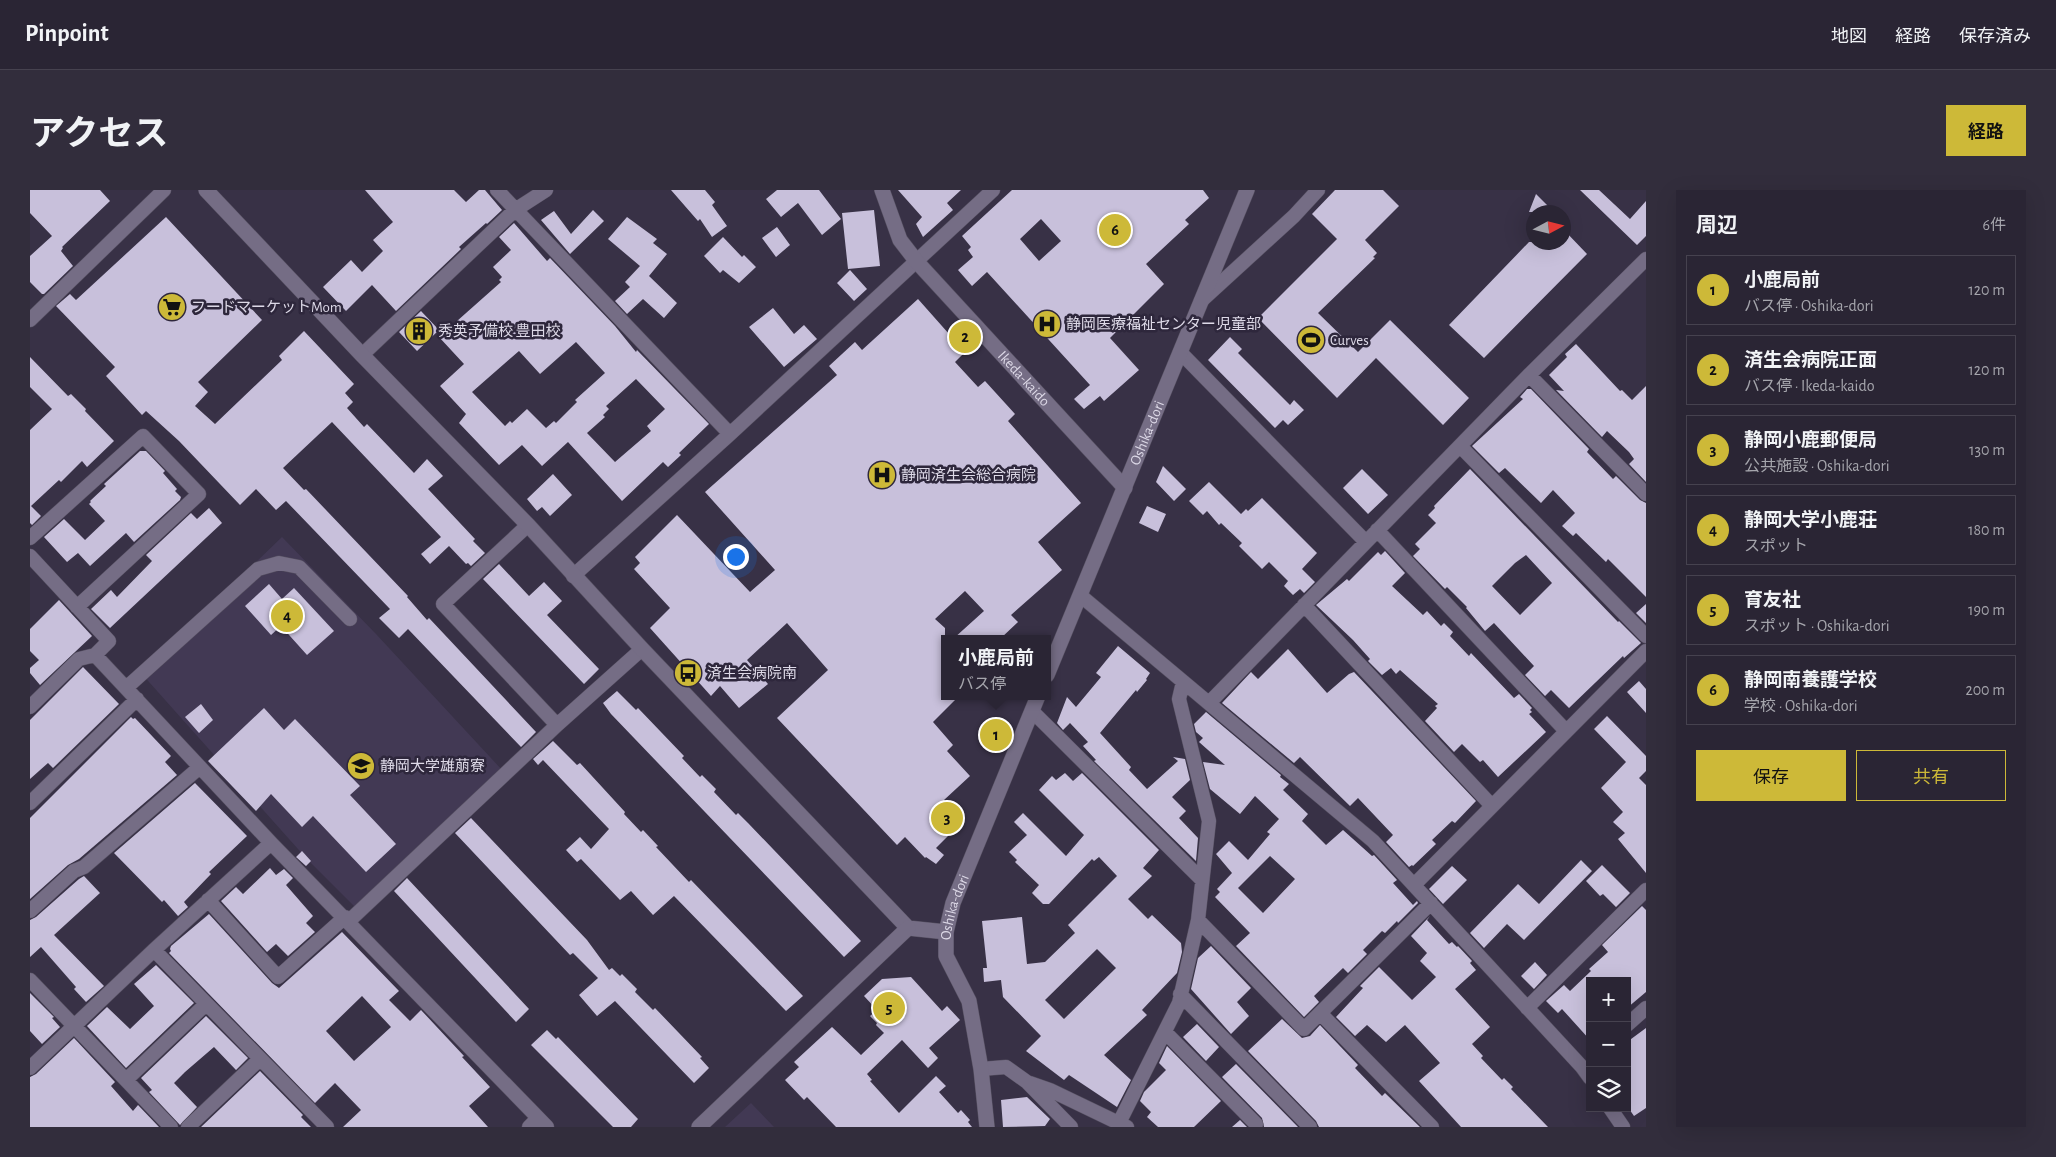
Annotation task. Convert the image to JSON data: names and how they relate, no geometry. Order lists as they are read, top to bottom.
{
  "streets": {
    "street": ["Ikeda-kaido", "Oshika-dori"]
  },
  "crossings": [
    ["Ikeda-kaido", "Oshika-dori"]
  ],
  "places": {
    "supermarket": ["フードマーケットMom"],
    "hospital": ["静岡医療福祉センター児童部", "静岡済生会総合病院"],
    "building": ["秀英予備校 豊田校"],
    "sports": ["Curves"],
    "bus stop": ["済生会病院南"],
    "school or university": ["静岡大学雄萠寮"]
  },
  "north": "right",
  "page": {
    "header": "Pinpoint",
    "nav": ["地図", "経路", "保存済み"],
    "title": "アクセス",
    "buttons": [
      "経路",
      ["保存", "共有"]
    ],
    "heading": ["周辺", "6件"],
    "pins": [
      "6",
      "2",
      "4",
      "1",
      "3",
      "5"
    ],
    "list": [
      {
        "mark": "1",
        "name": "小鹿局前",
        "note": "バス停 · Oshika-dori",
        "value": "120 m"
      },
      {
        "mark": "2",
        "name": "済生会病院正面",
        "note": "バス停 · Ikeda-kaido",
        "value": "120 m"
      },
      {
        "mark": "3",
        "name": "静岡小鹿郵便局",
        "note": "公共施設 · Oshika-dori",
        "value": "130 m"
      },
      {
        "mark": "4",
        "name": "静岡大学小鹿荘",
        "note": "スポット",
        "value": "180 m"
      },
      {
        "mark": "5",
        "name": "育友社",
        "note": "スポット · Oshika-dori",
        "value": "190 m"
      },
      {
        "mark": "6",
        "name": "静岡南養護学校",
        "note": "学校 · Oshika-dori",
        "value": "200 m"
      }
    ],
    "popup": ["小鹿局前", "バス停"],
    "map_buttons": ["+", "−"]
  }
}
